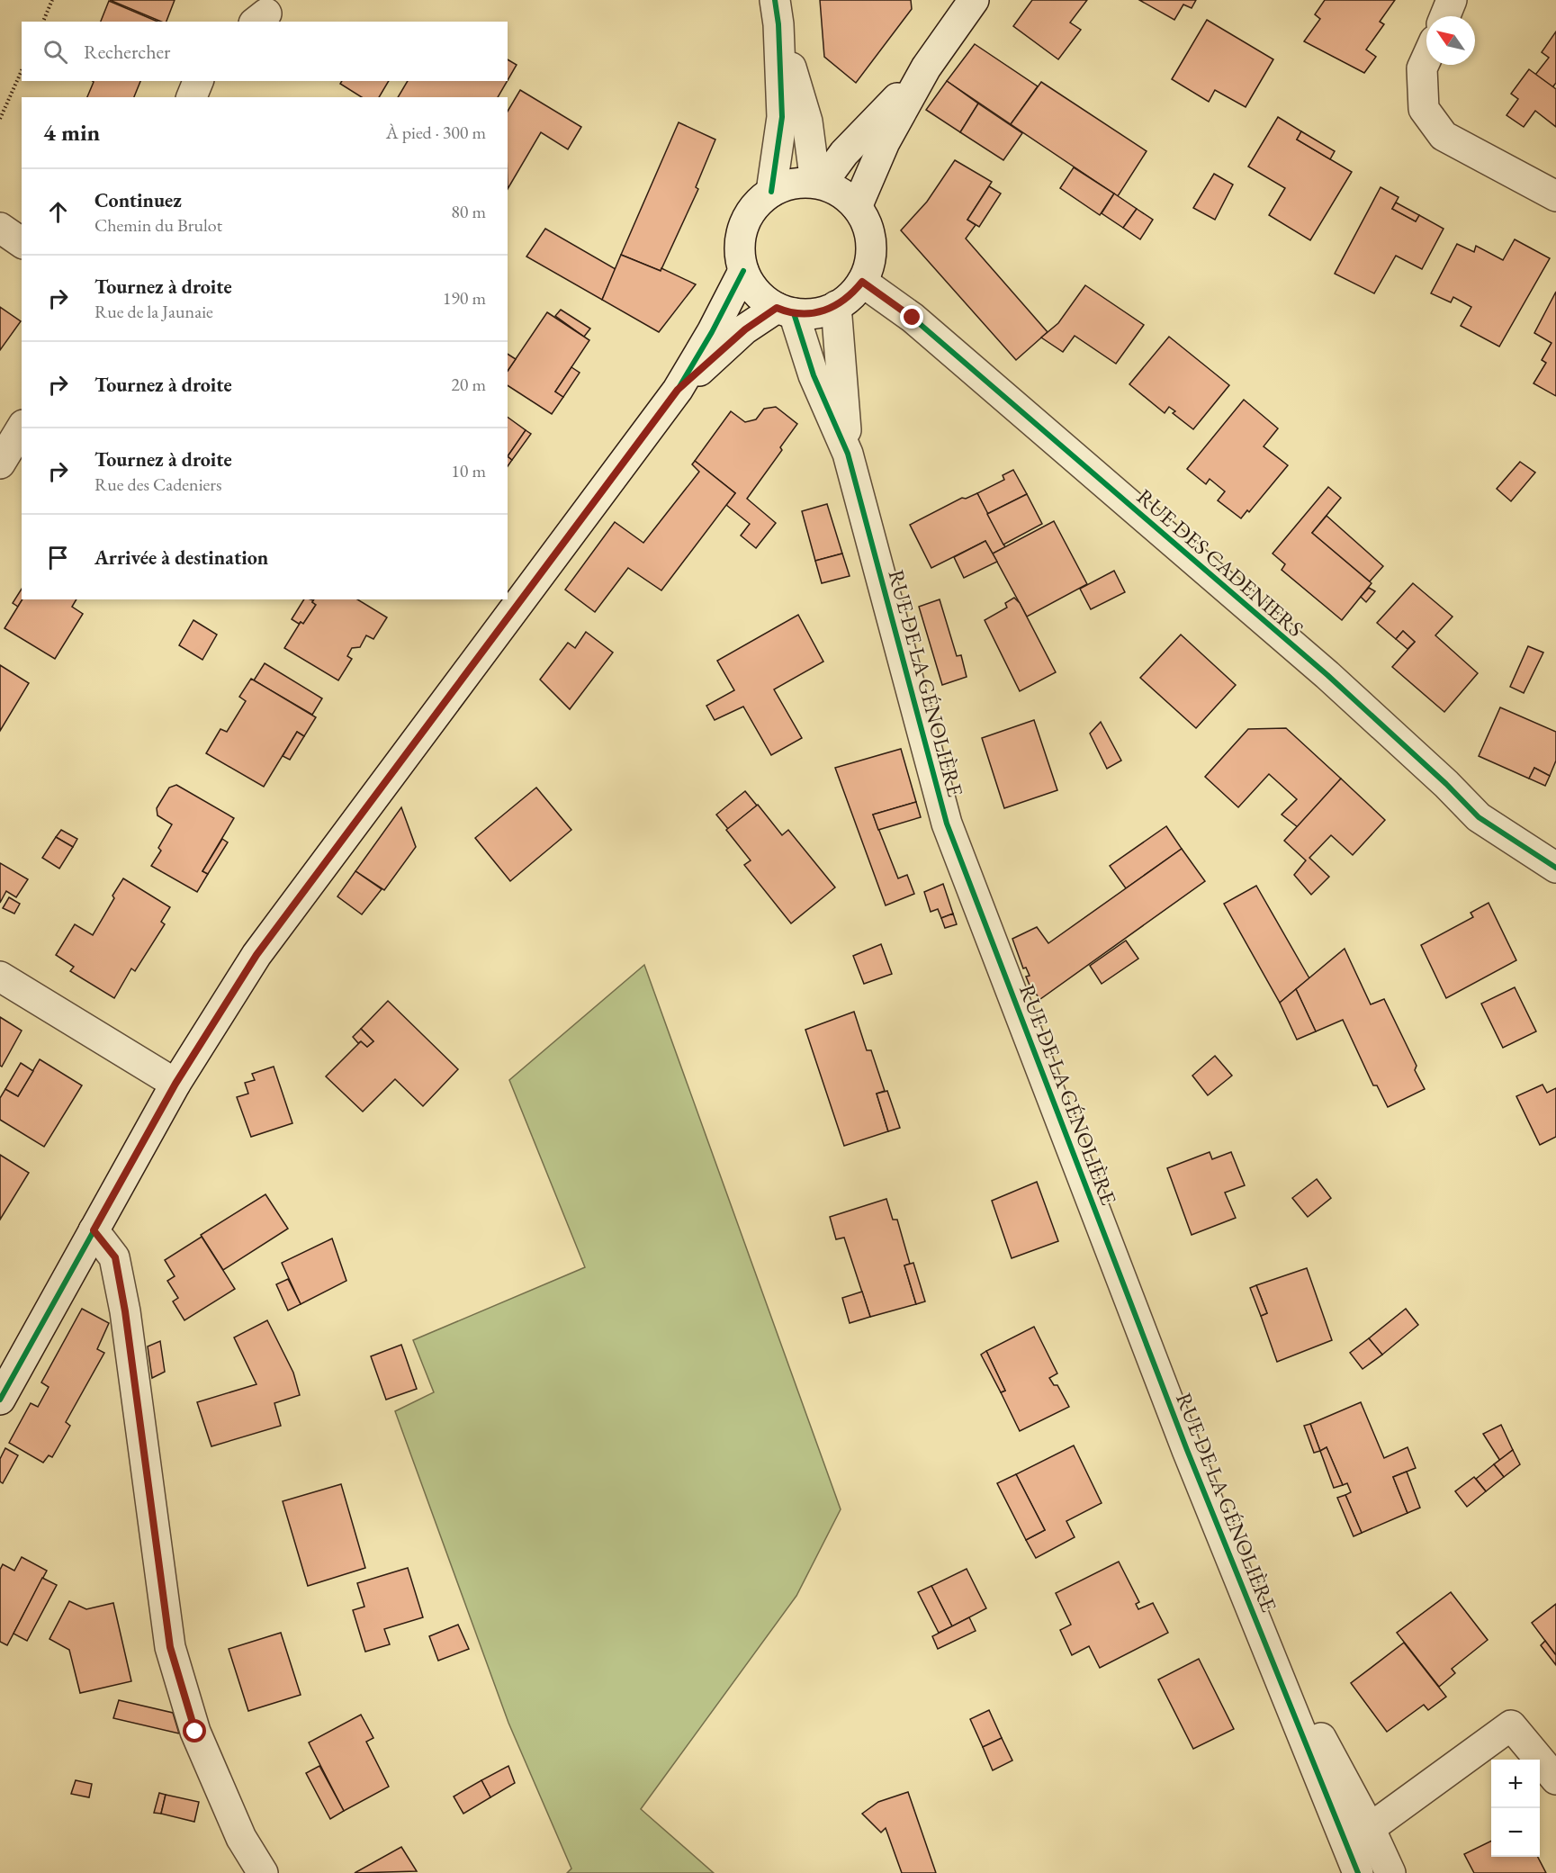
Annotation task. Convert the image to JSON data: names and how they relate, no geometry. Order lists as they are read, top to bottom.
{
  "streets": {
    "street": ["RUE DES CADENIERS", "RUE DE LA GÉNOLIÈRE"]
  },
  "crossings": [
    ["RUE DES CADENIERS", "RUE DE LA GÉNOLIÈRE"]
  ],
  "north": "top left",
  "page": {
    "search": "Rechercher",
    "heading": ["4 min", "À pied · 300 m"],
    "list": [
      ["Continuez", "Chemin du Brulot", "80 m"],
      ["Tournez à droite", "Rue de la Jaunaie", "190 m"],
      ["Tournez à droite", "20 m"],
      ["Tournez à droite", "Rue des Cadeniers", "10 m"],
      "Arrivée à destination"
    ],
    "map_buttons": ["+", "−"]
  }
}
